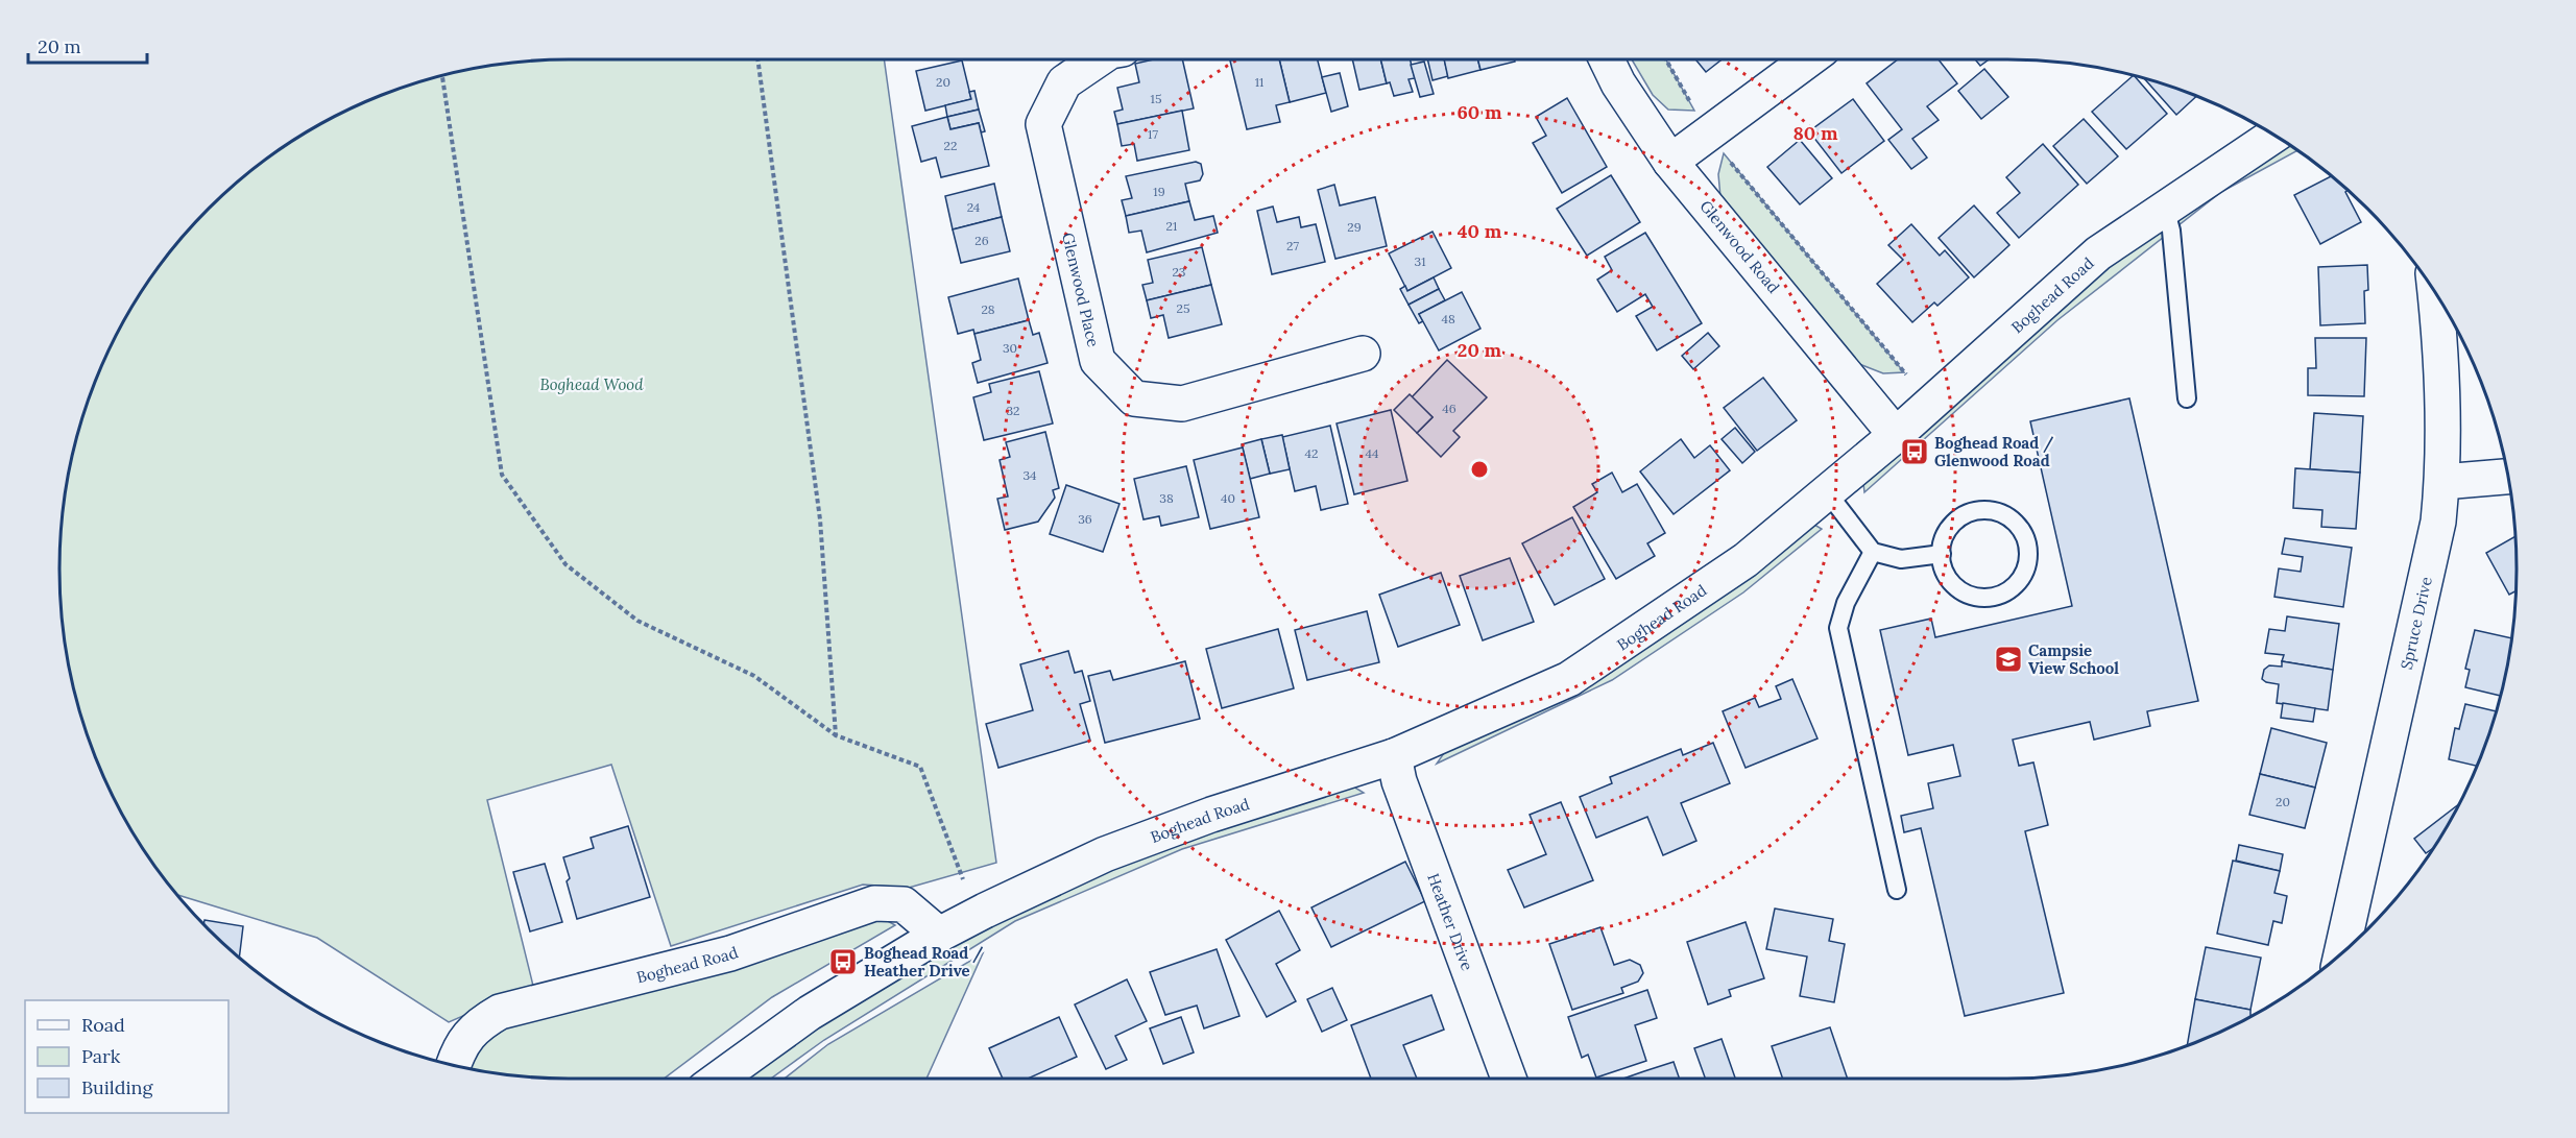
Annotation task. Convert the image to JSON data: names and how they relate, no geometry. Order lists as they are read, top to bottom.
{
  "streets": {
    "street": [
      "Glenwood Road",
      "Glenwood Place",
      "Boghead Road",
      "Spruce Drive",
      "Heather Drive"
    ]
  },
  "crossings": [
    ["Glenwood Road", "Boghead Road"],
    ["Boghead Road", "Heather Drive"]
  ],
  "parks": ["Boghead Wood"],
  "places": {
    "bus stop": ["Boghead Road / Glenwood Road", "Boghead Road / Heather Drive"],
    "school or university": ["Campsie View School"]
  },
  "house_numbers": [
    "20",
    "11",
    "15",
    "17",
    "22",
    "19",
    "24",
    "21",
    "29",
    "26",
    "27",
    "31",
    "23",
    "25",
    "28",
    "48",
    "30",
    "46",
    "32",
    "42",
    "44",
    "34",
    "38",
    "40",
    "36",
    "20"
  ],
  "legend": ["Road", "Park", "Building"],
  "scale_bar": "20 m",
  "rings": [
    "60 m",
    "80 m",
    "40 m",
    "20 m"
  ]
}
